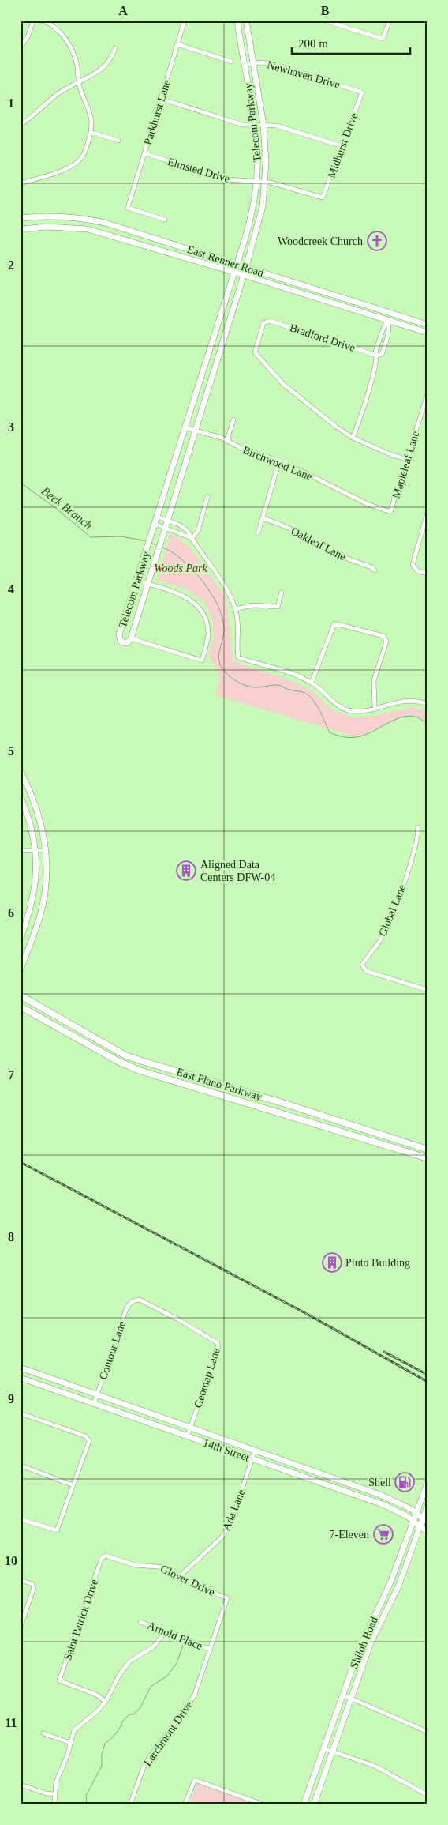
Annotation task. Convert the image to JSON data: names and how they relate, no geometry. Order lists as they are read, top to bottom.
{
  "streets": {
    "main road": [
      "Telecom Parkway",
      "East Renner Road",
      "East Plano Parkway",
      "14th Street",
      "Shiloh Road"
    ],
    "street": [
      "Newhaven Drive",
      "Parkhurst Lane",
      "Midhurst Drive",
      "Elmsted Drive",
      "Bradford Drive",
      "Birchwood Lane",
      "Mapleleaf Lane",
      "Oakleaf Lane",
      "Global Lane",
      "Contour Lane",
      "Geomap Lane",
      "Ada Lane",
      "Glover Drive",
      "Saint Patrick Drive",
      "Arnold Place",
      "Larchmont Drive"
    ]
  },
  "crossings": [
    ["Newhaven Drive", "Telecom Parkway"],
    ["Newhaven Drive", "Midhurst Drive"],
    ["Parkhurst Lane", "Elmsted Drive"],
    ["Telecom Parkway", "Elmsted Drive"],
    ["Telecom Parkway", "East Renner Road"],
    ["Telecom Parkway", "Birchwood Lane"],
    ["Midhurst Drive", "Elmsted Drive"],
    ["Birchwood Lane", "Mapleleaf Lane"],
    ["Contour Lane", "Geomap Lane"],
    ["Contour Lane", "14th Street"],
    ["Geomap Lane", "14th Street"],
    ["14th Street", "Ada Lane"],
    ["14th Street", "Shiloh Road"],
    ["Ada Lane", "Glover Drive"],
    ["Glover Drive", "Saint Patrick Drive"],
    ["Glover Drive", "Larchmont Drive"],
    ["Arnold Place", "Larchmont Drive"]
  ],
  "water": ["Beck Branch"],
  "parks": ["Woods Park"],
  "places": {
    "church": ["Woodcreek Church"],
    "building": ["Aligned Data Centers DFW-04", "Pluto Building"],
    "fuel station": ["Shell"],
    "supermarket": ["7-Eleven"]
  },
  "scale_bar": "200 m",
  "grid": {
    "columns": ["A", "B"],
    "rows": [
      "1",
      "2",
      "3",
      "4",
      "5",
      "6",
      "7",
      "8",
      "9",
      "10",
      "11"
    ]
  }
}
